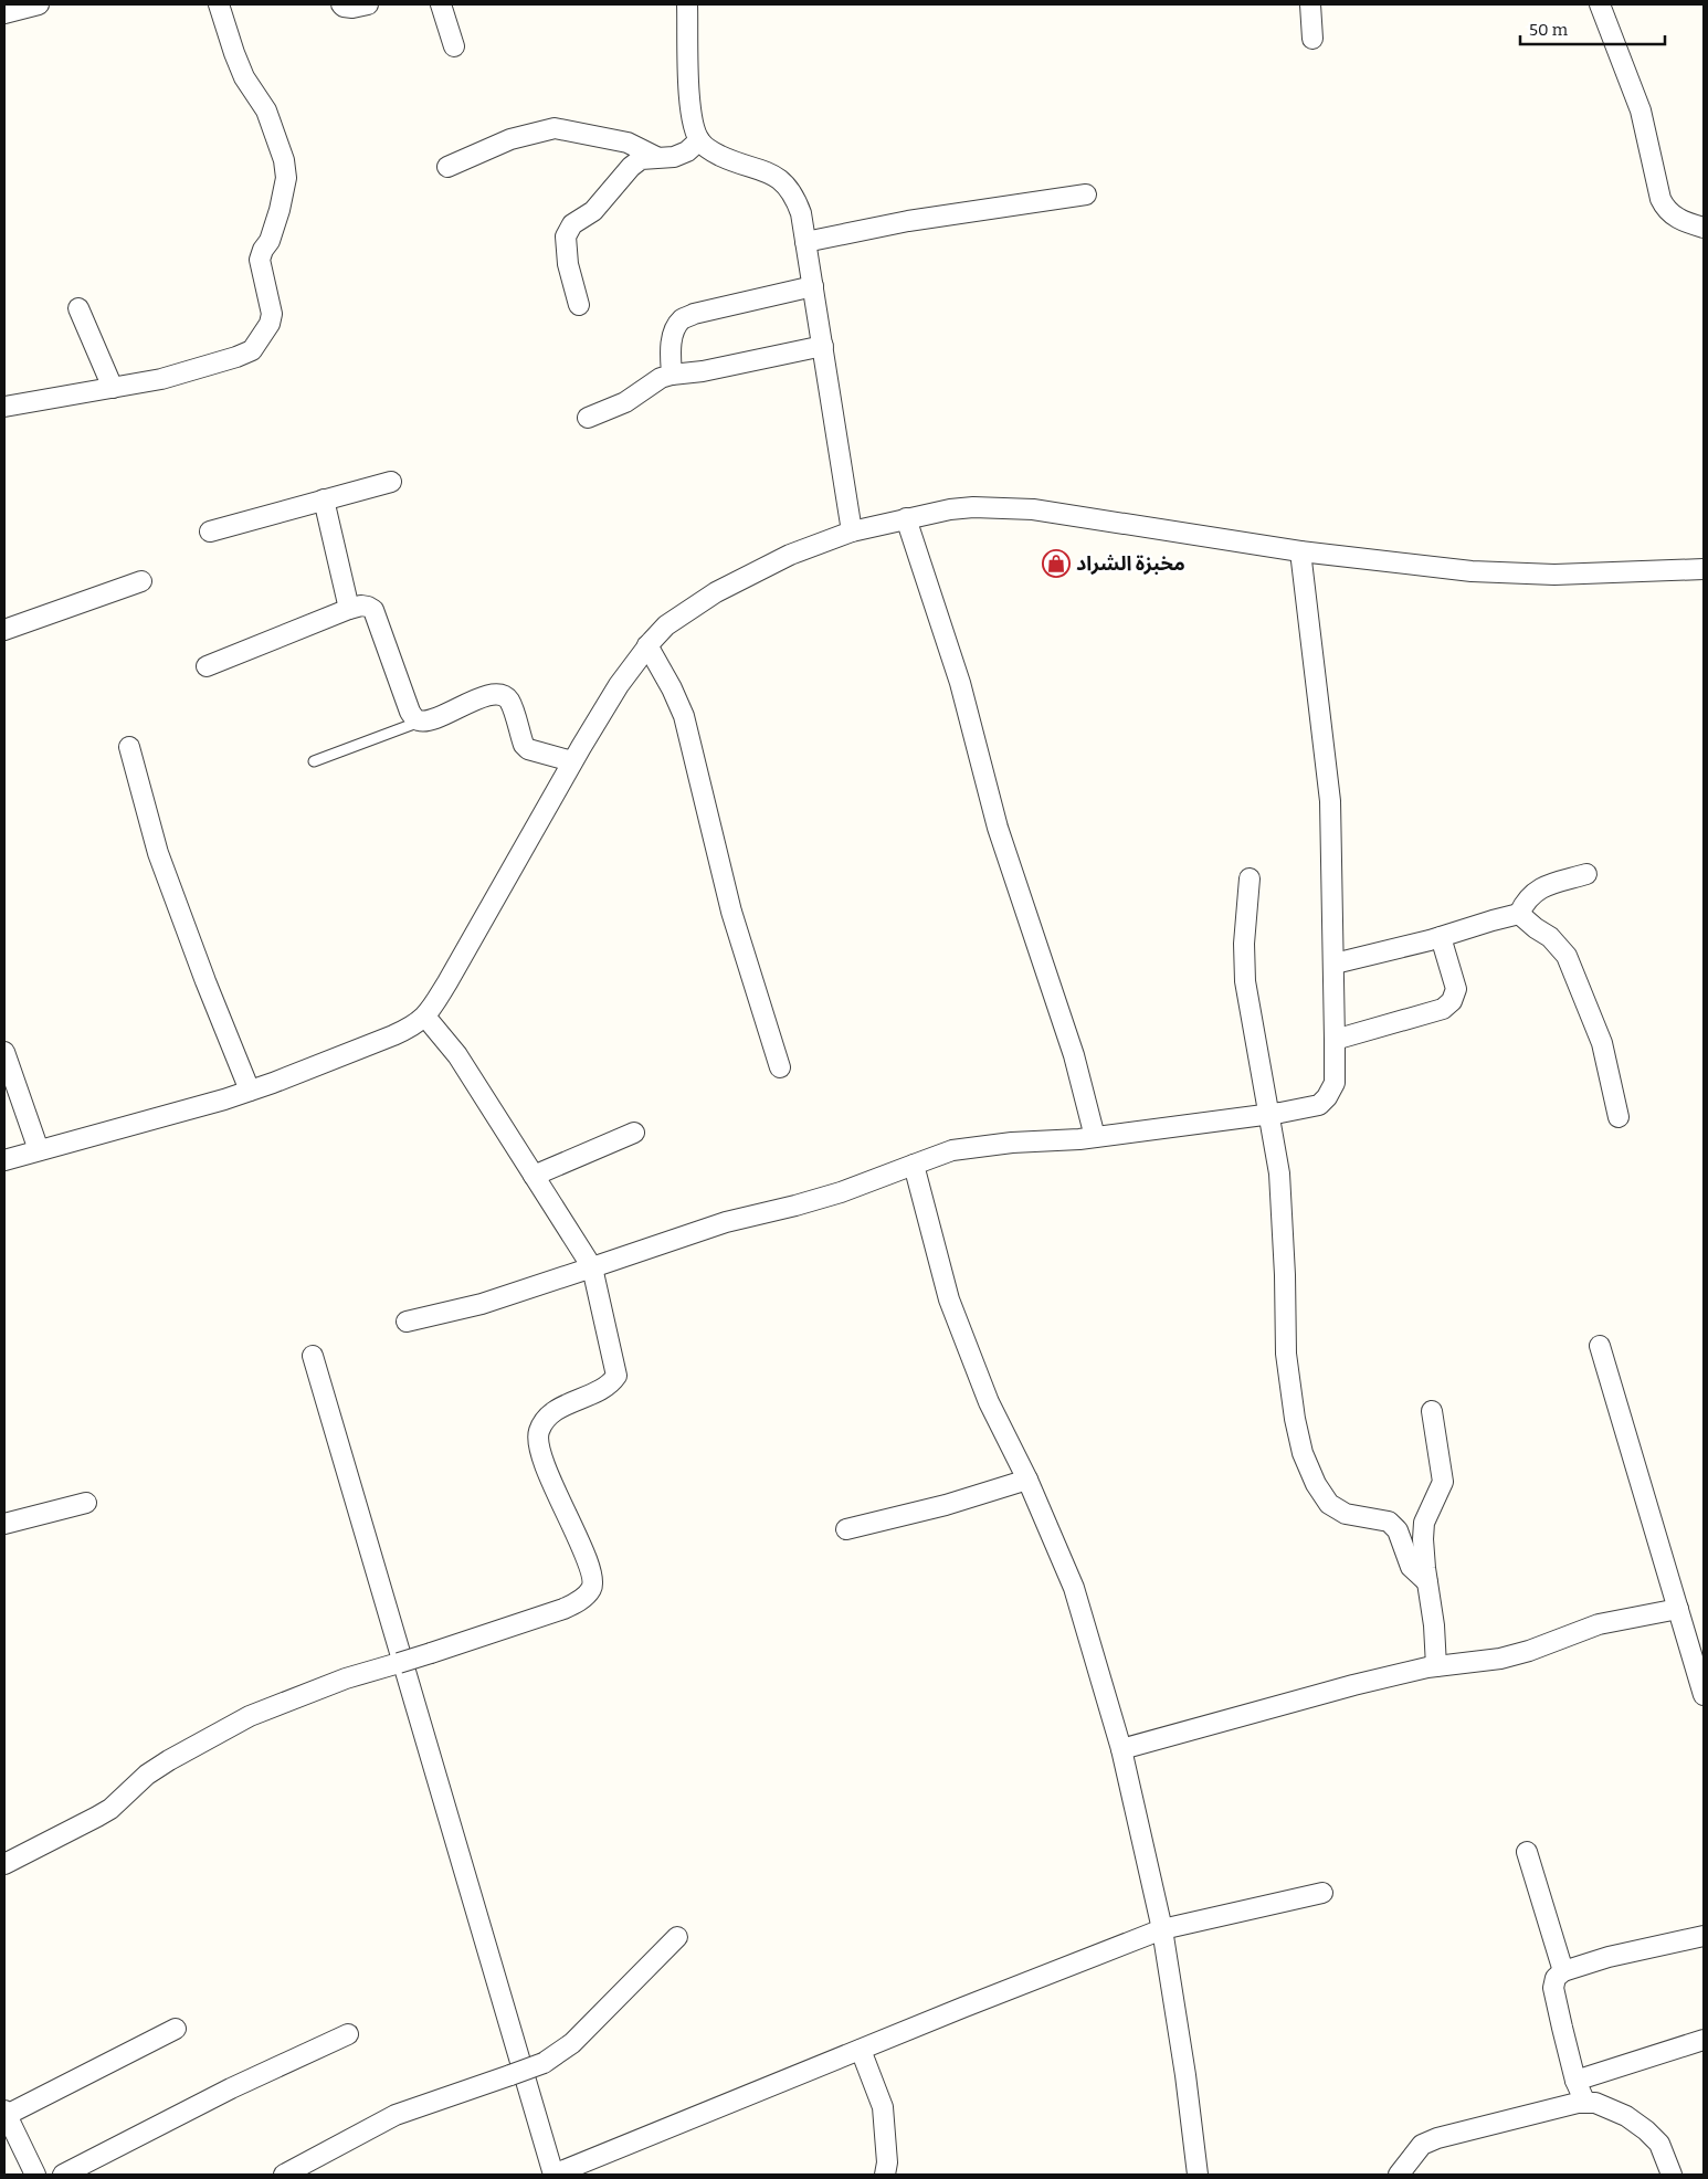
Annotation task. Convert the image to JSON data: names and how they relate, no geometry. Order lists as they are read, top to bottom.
{
  "places": {
    "shop": ["مخبزة الشراد"]
  },
  "scale_bar": "50 m"
}
